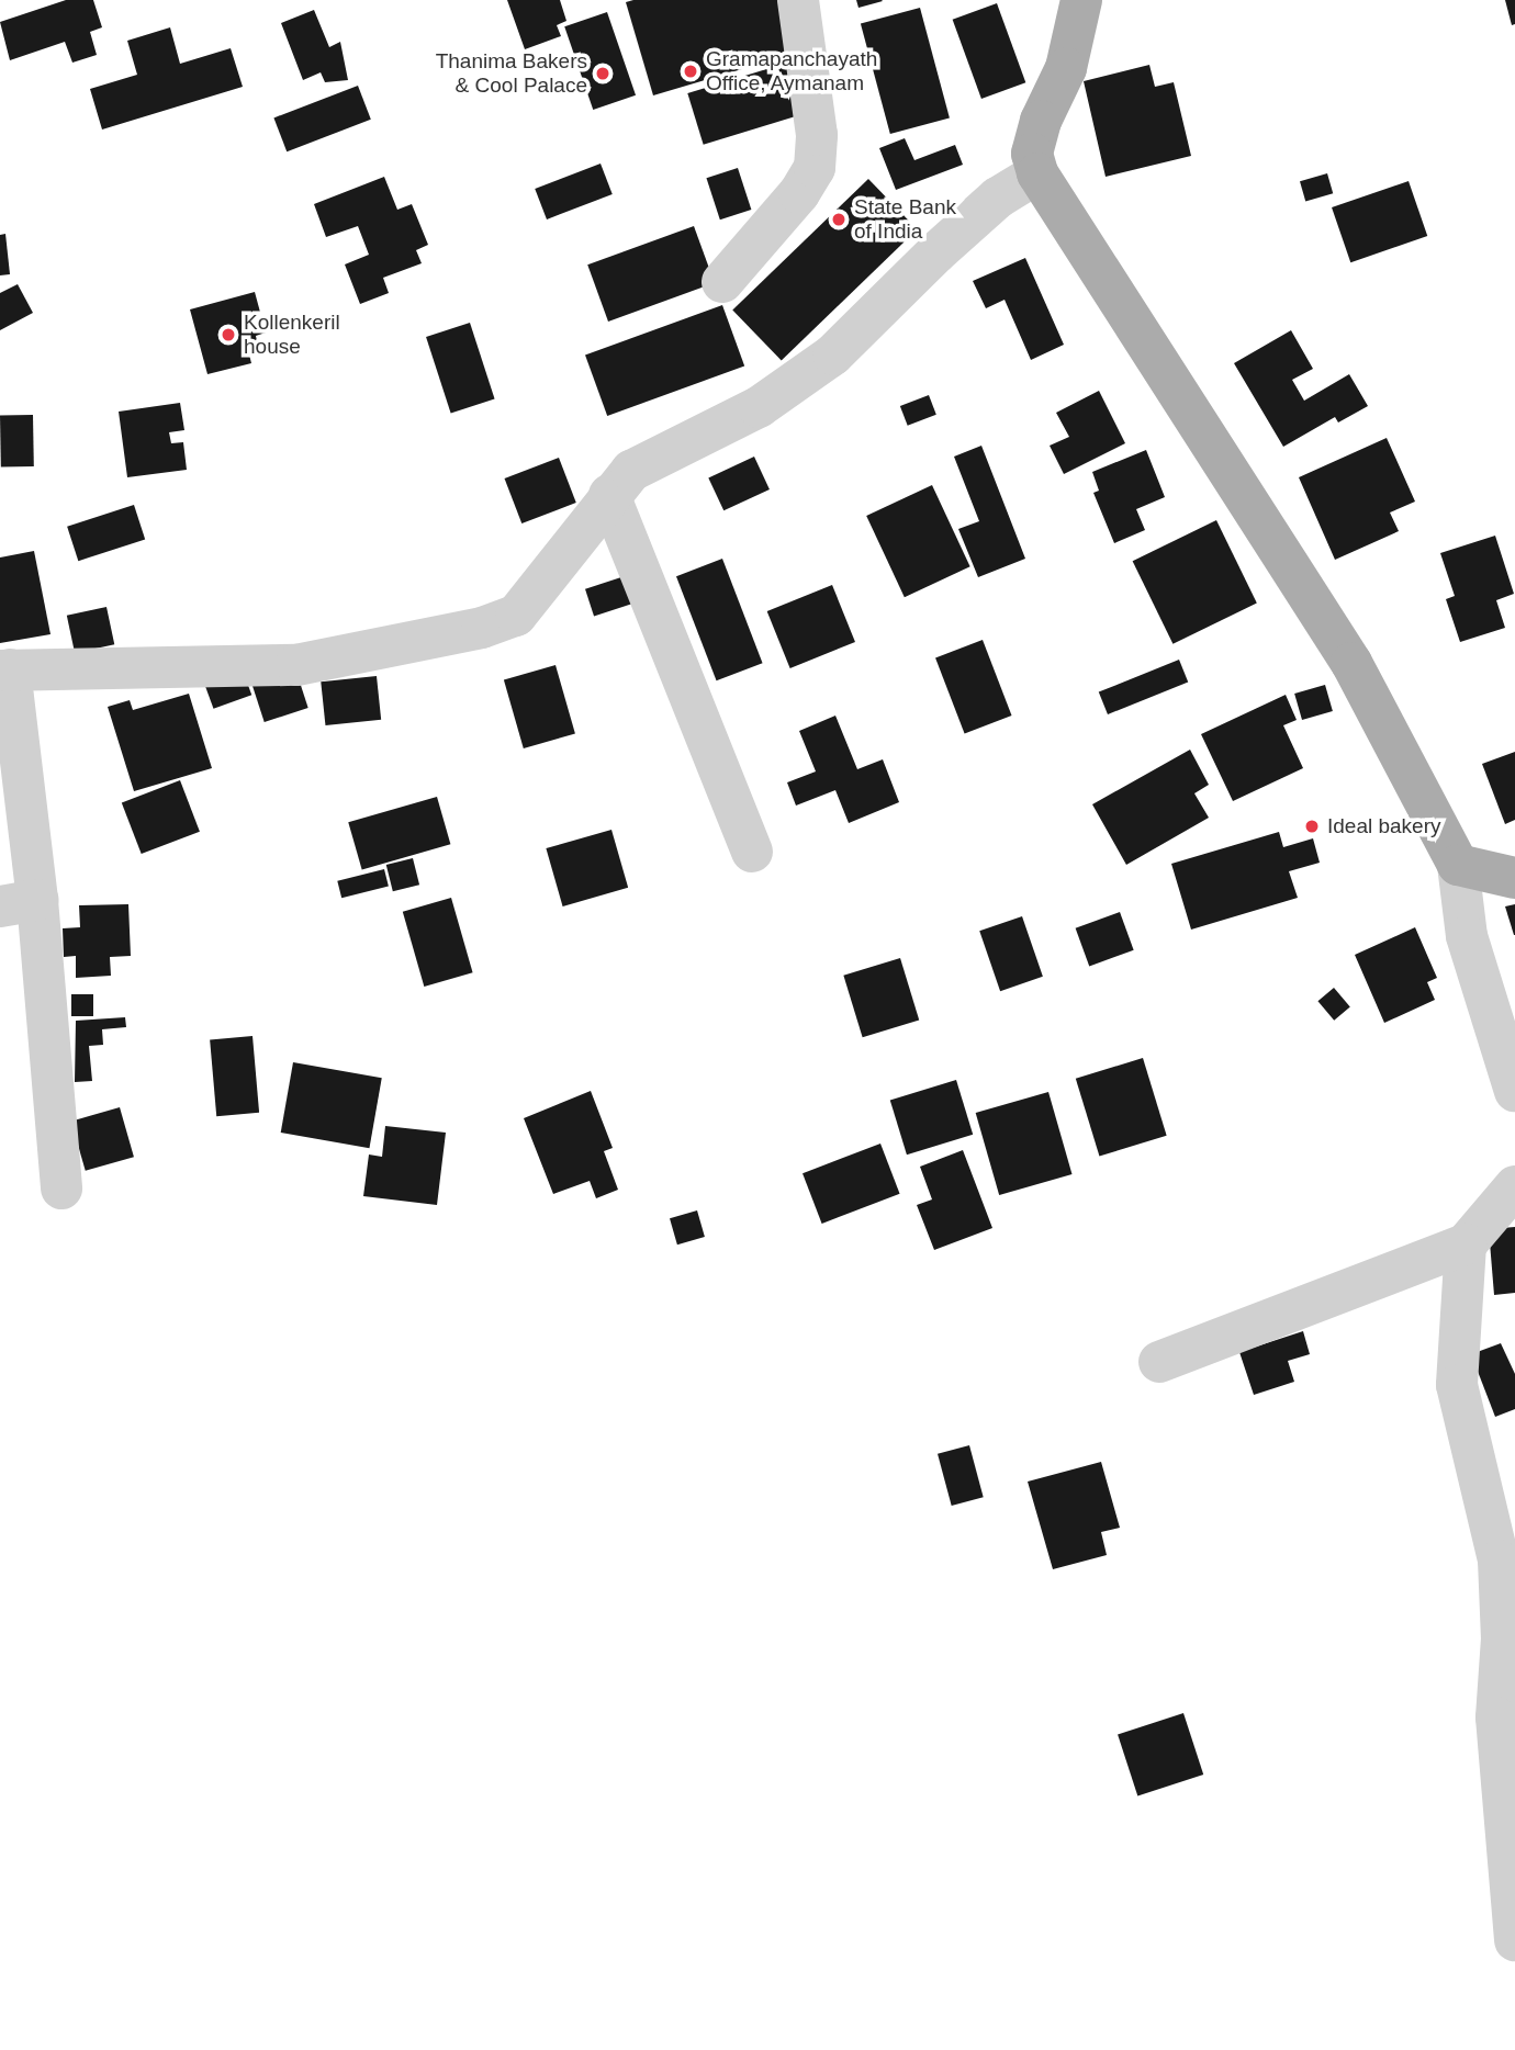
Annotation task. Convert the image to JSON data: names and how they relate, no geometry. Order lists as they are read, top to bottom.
{
  "places": [
    "Gramapanchayath Office, Aymanam",
    "Thanima Bakers & Cool Palace",
    "State Bank of India",
    "Kollenkeril house",
    "Ideal bakery"
  ]
}
